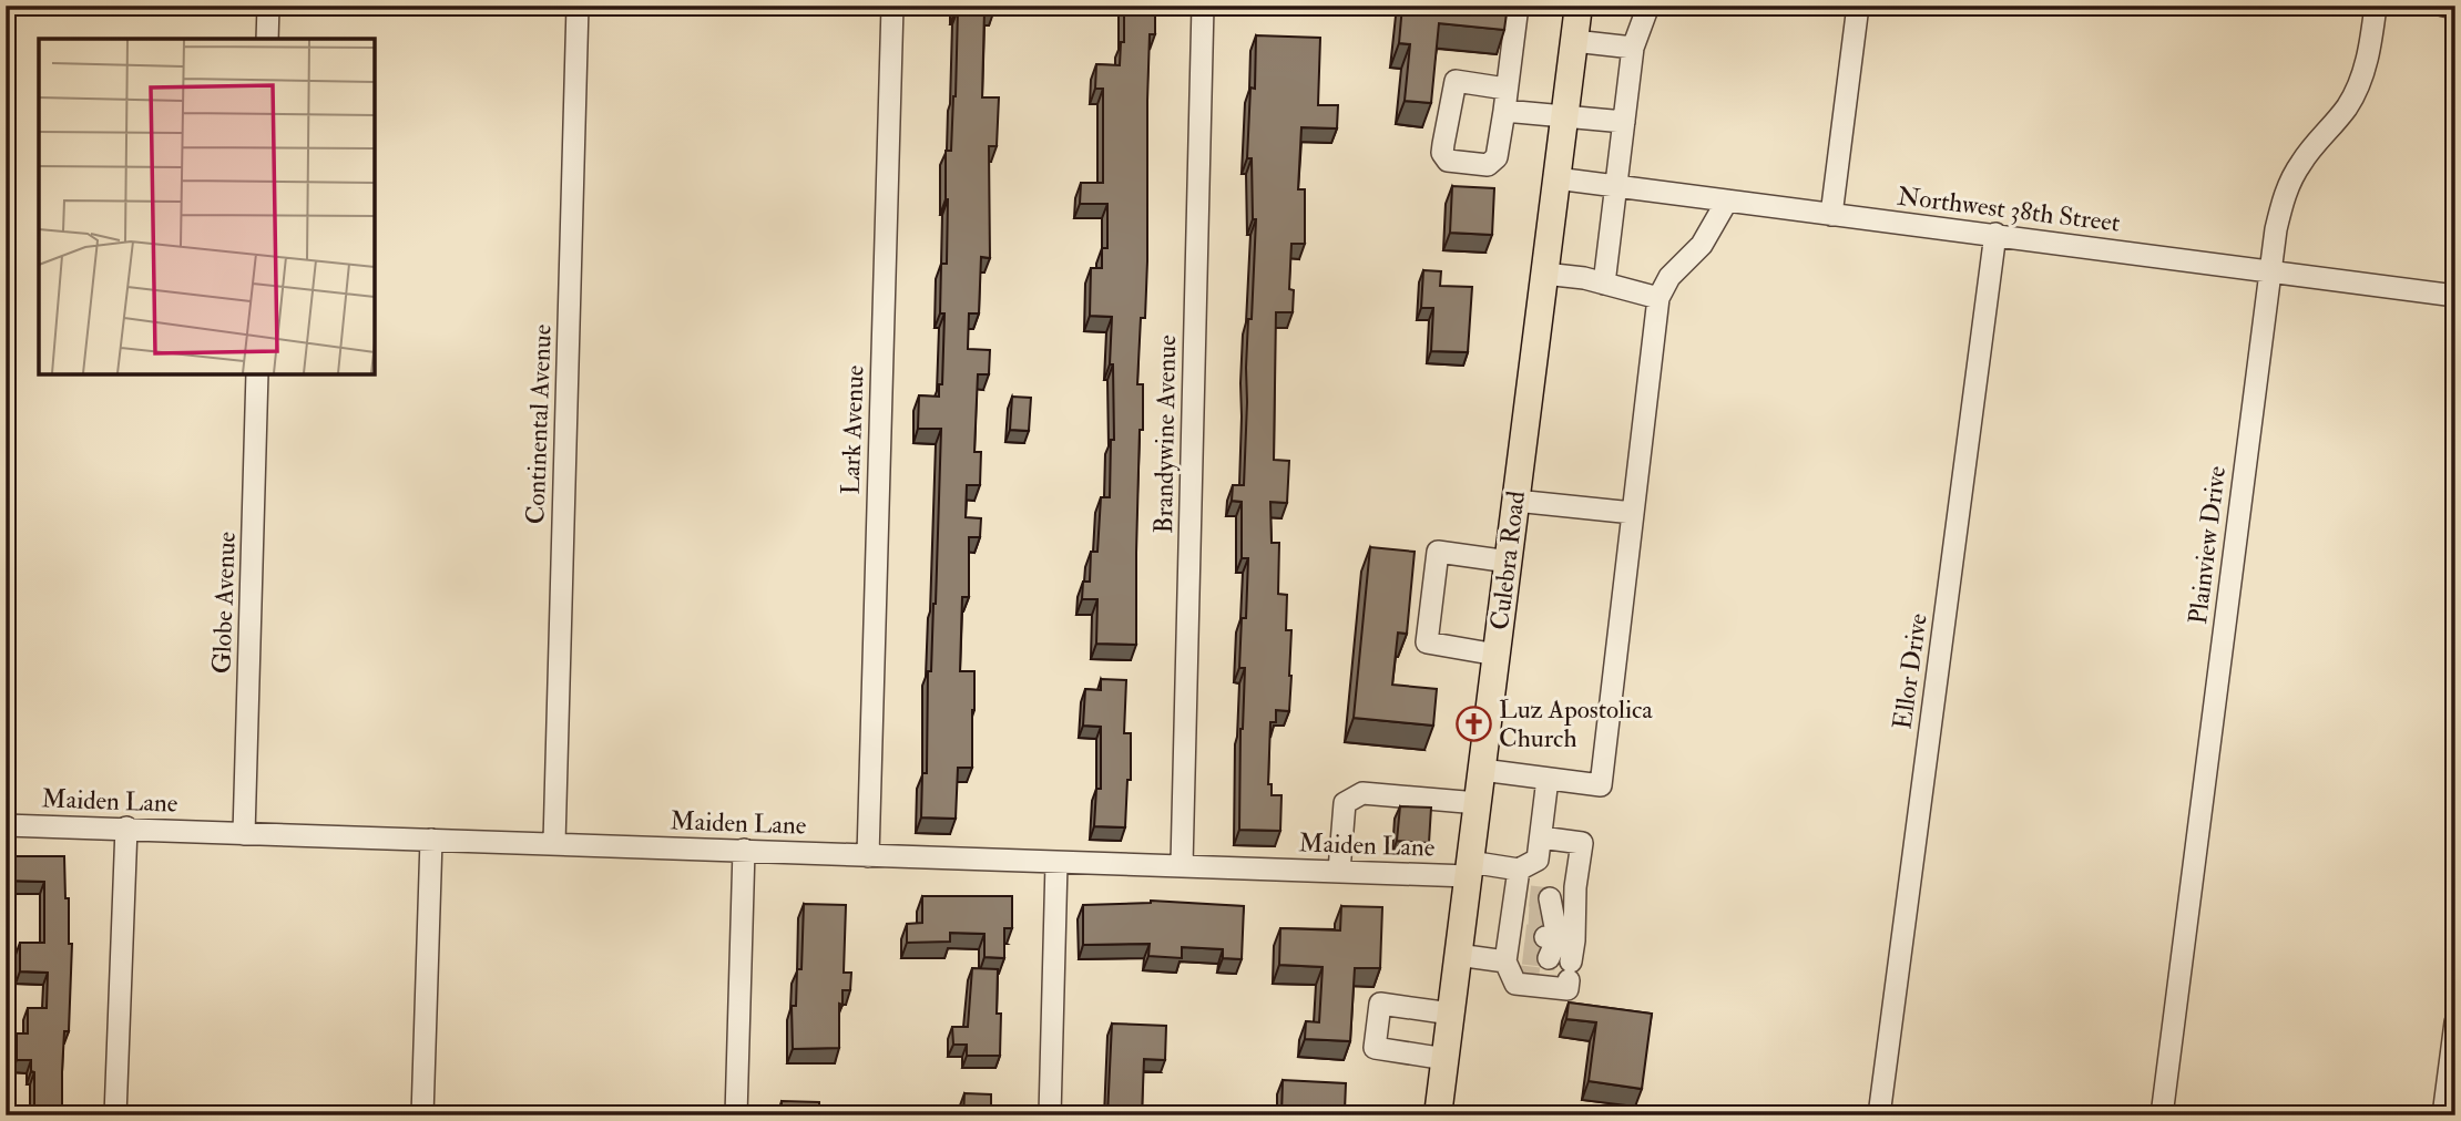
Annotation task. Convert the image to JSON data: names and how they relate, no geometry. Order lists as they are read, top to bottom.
{
  "streets": {
    "main road": ["Culebra Road"],
    "street": [
      "Northwest 38th Street",
      "Continental Avenue",
      "Lark Avenue",
      "Brandywine Avenue",
      "Plainview Drive",
      "Globe Avenue",
      "Ellor Drive",
      "Maiden Lane"
    ]
  },
  "crossings": [
    ["Northwest 38th Street", "Plainview Drive"],
    ["Northwest 38th Street", "Culebra Road"],
    ["Northwest 38th Street", "Ellor Drive"],
    ["Continental Avenue", "Maiden Lane"],
    ["Lark Avenue", "Maiden Lane"],
    ["Brandywine Avenue", "Maiden Lane"],
    ["Culebra Road", "Maiden Lane"],
    ["Globe Avenue", "Maiden Lane"]
  ],
  "places": {
    "church": ["Luz Apostolica Church"]
  }
}
